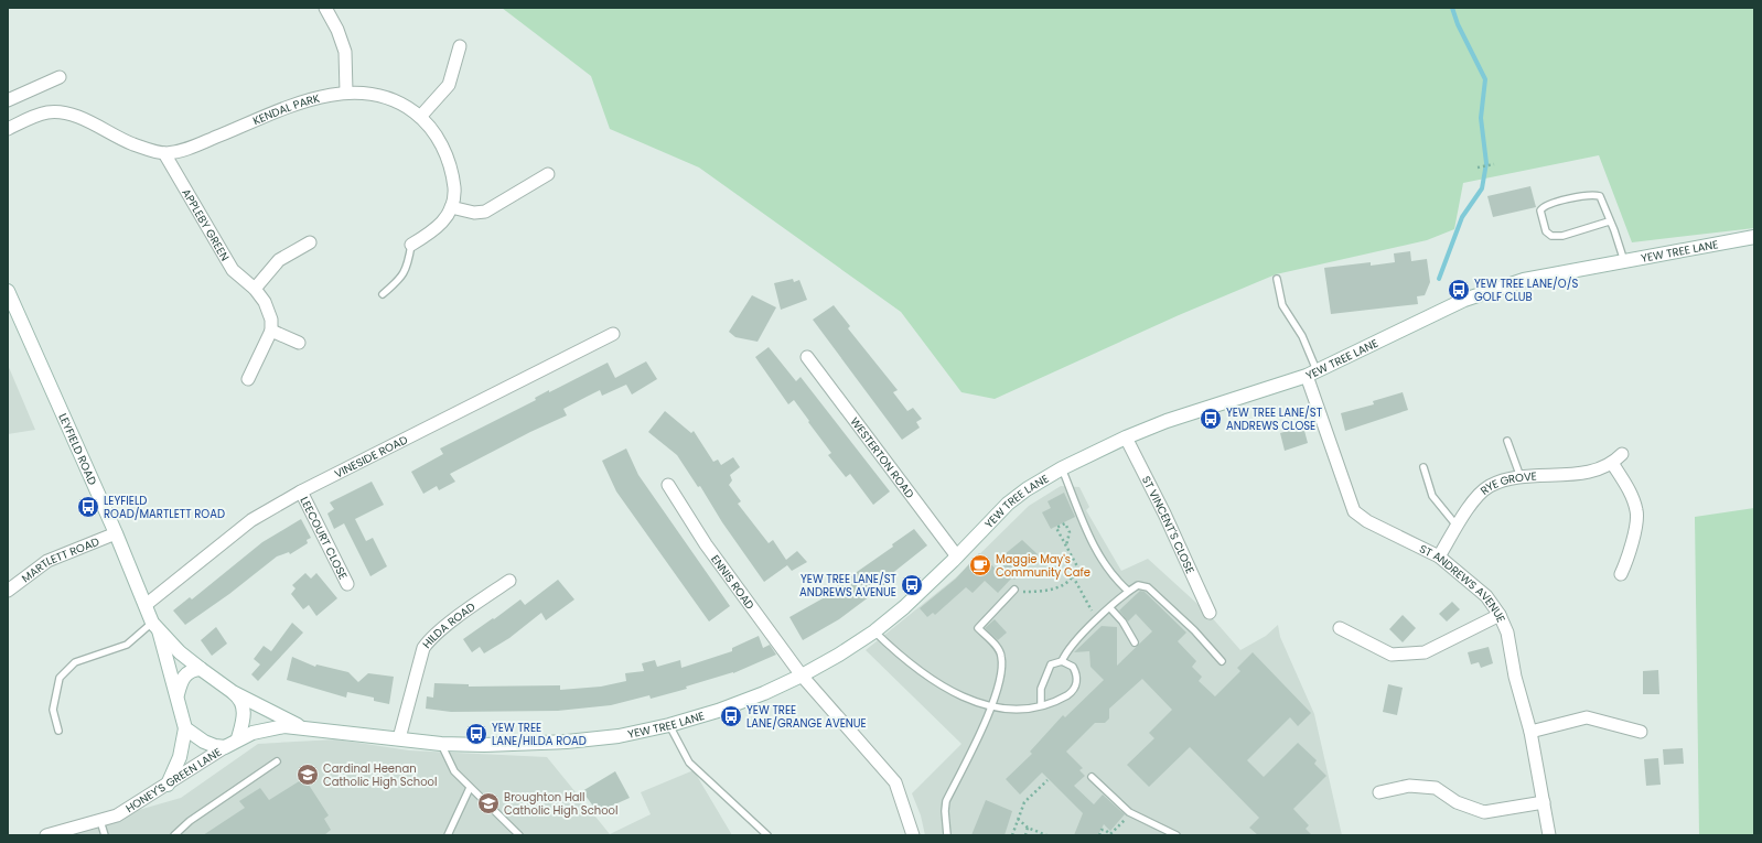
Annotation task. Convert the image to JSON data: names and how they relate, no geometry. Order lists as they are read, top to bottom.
{
  "streets": {
    "street": [
      "KENDAL PARK",
      "APPLEBY GREEN",
      "YEW TREE LANE",
      "LEYFIELD ROAD",
      "VINESIDE ROAD",
      "WESTERTON ROAD",
      "RYE GROVE",
      "ST VINCENT'S CLOSE",
      "LEECOURT CLOSE",
      "MARTLETT ROAD",
      "ENNIS ROAD",
      "ST ANDREWS AVENUE",
      "HILDA ROAD",
      "HONEY'S GREEN LANE"
    ]
  },
  "crossings": [
    ["KENDAL PARK", "APPLEBY GREEN"],
    ["YEW TREE LANE", "LEYFIELD ROAD"],
    ["YEW TREE LANE", "WESTERTON ROAD"],
    ["YEW TREE LANE", "ST VINCENT'S CLOSE"],
    ["YEW TREE LANE", "ENNIS ROAD"],
    ["YEW TREE LANE", "ST ANDREWS AVENUE"],
    ["YEW TREE LANE", "HILDA ROAD"],
    ["YEW TREE LANE", "HONEY'S GREEN LANE"],
    ["LEYFIELD ROAD", "VINESIDE ROAD"],
    ["LEYFIELD ROAD", "MARTLETT ROAD"],
    ["LEYFIELD ROAD", "HONEY'S GREEN LANE"],
    ["VINESIDE ROAD", "LEECOURT CLOSE"],
    ["RYE GROVE", "ST ANDREWS AVENUE"]
  ],
  "places": {
    "bus stop": [
      "YEW TREE LANE/O/S GOLF CLUB",
      "YEW TREE LANE/ST ANDREWS CLOSE",
      "LEYFIELD ROAD/MARTLETT ROAD",
      "YEW TREE LANE/ST ANDREWS AVENUE",
      "YEW TREE LANE/GRANGE AVENUE",
      "YEW TREE LANE/HILDA ROAD"
    ],
    "cafe": ["Maggie May's Community Cafe"],
    "school or university": ["Cardinal Heenan Catholic High School", "Broughton Hall Catholic High School"]
  }
}
